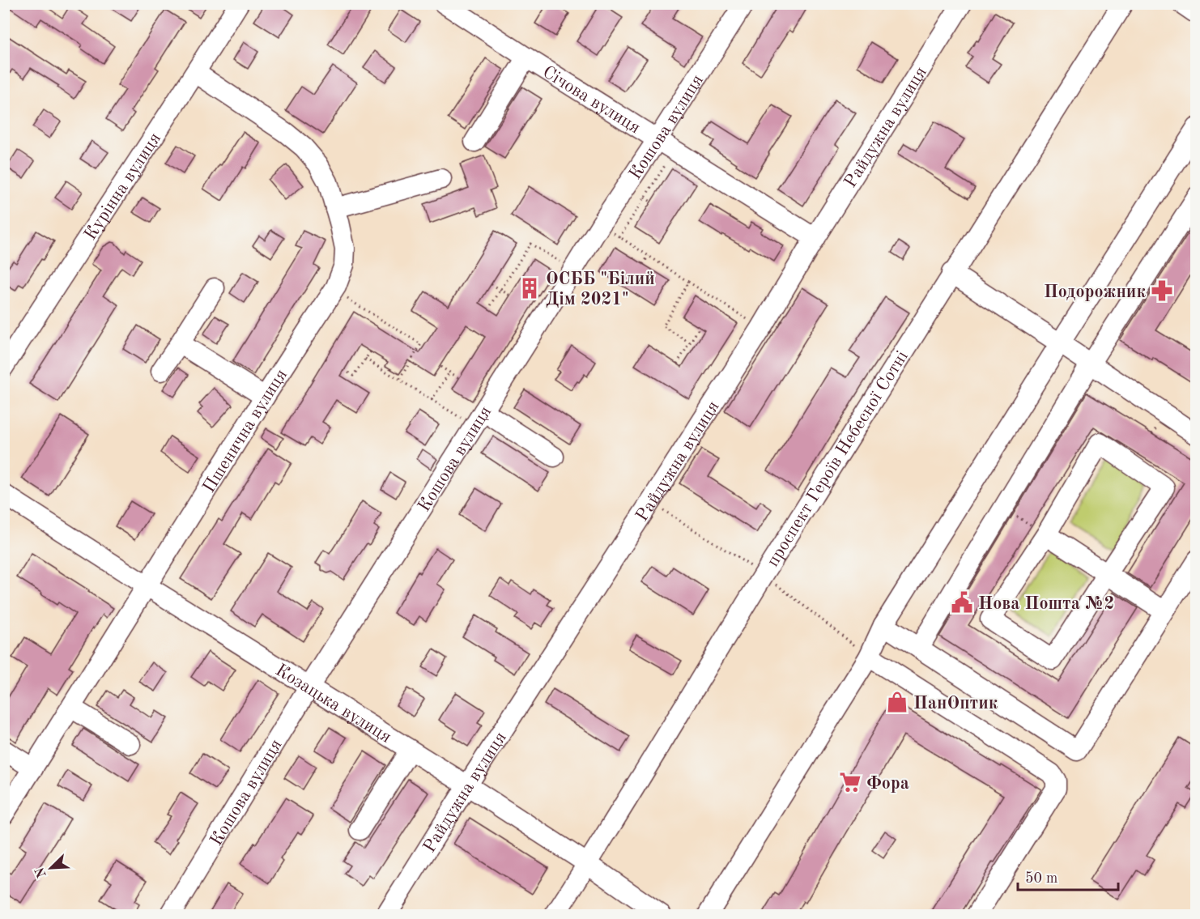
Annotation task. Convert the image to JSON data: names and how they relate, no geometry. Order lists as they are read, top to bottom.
{
  "streets": {
    "street": [
      "Січова вулиця",
      "Кошова вулиця",
      "Райдужна вулиця",
      "Курінна вулиця",
      "Пшенична вулиця",
      "проспект Героїв Небесної Сотні",
      "Козацька вулиця"
    ]
  },
  "crossings": [
    ["Січова вулиця", "Кошова вулиця"],
    ["Січова вулиця", "Райдужна вулиця"],
    ["Кошова вулиця", "Козацька вулиця"],
    ["Райдужна вулиця", "Козацька вулиця"],
    ["Курінна вулиця", "Пшенична вулиця"],
    ["Пшенична вулиця", "Козацька вулиця"],
    ["проспект Героїв Небесної Сотні", "Козацька вулиця"]
  ],
  "places": {
    "building": ["ОСББ \"Білий Дім 2021\""],
    "pharmacy": ["Подорожник"],
    "public building": ["Нова Пошта №2"],
    "shop": ["ПанОптик"],
    "supermarket": ["Фора"]
  },
  "scale_bar": "50 m",
  "north": "bottom left"
}
